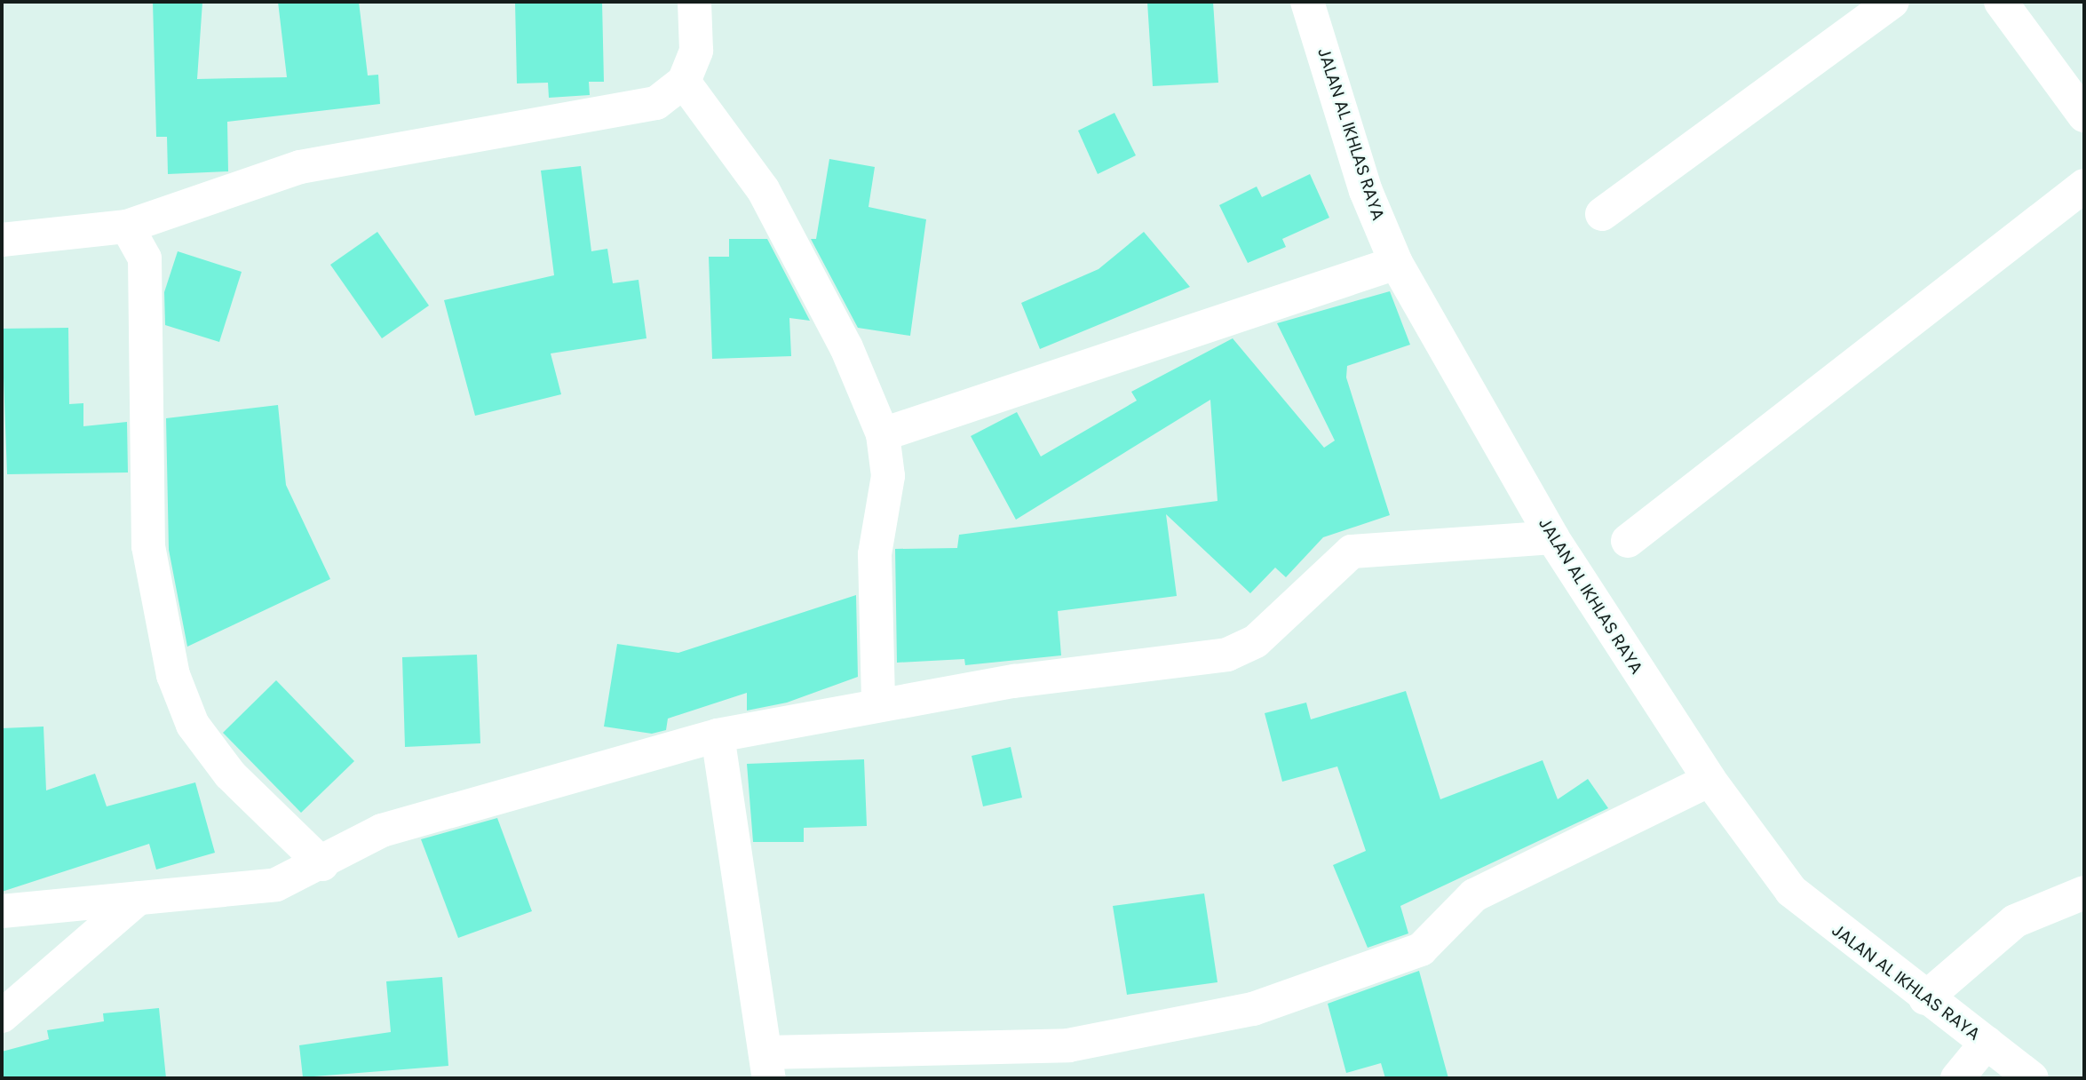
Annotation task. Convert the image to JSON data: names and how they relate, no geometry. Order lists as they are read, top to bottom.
{
  "streets": {
    "street": ["JALAN AL IKHLAS RAYA"]
  }
}
